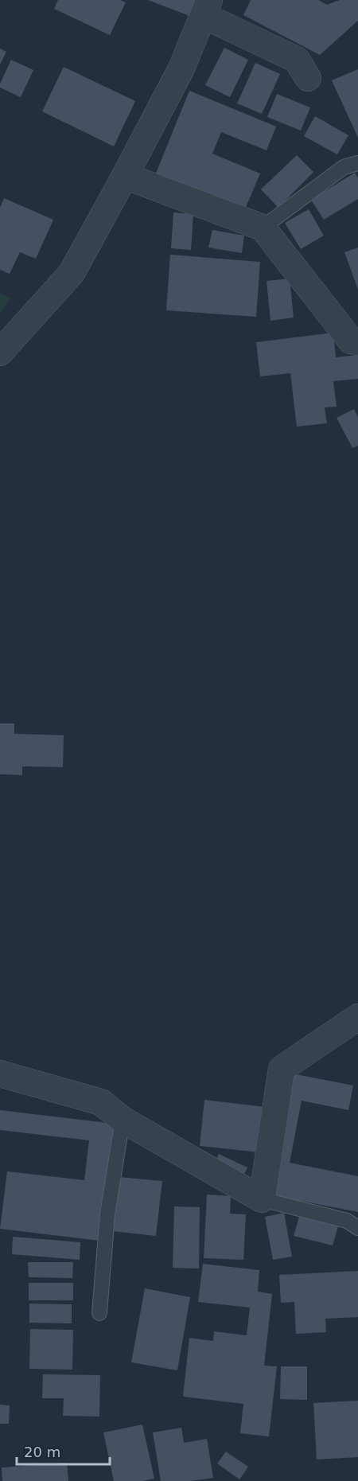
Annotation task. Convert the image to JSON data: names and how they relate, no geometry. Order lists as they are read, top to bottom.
{
  "scale_bar": "20 m"
}
